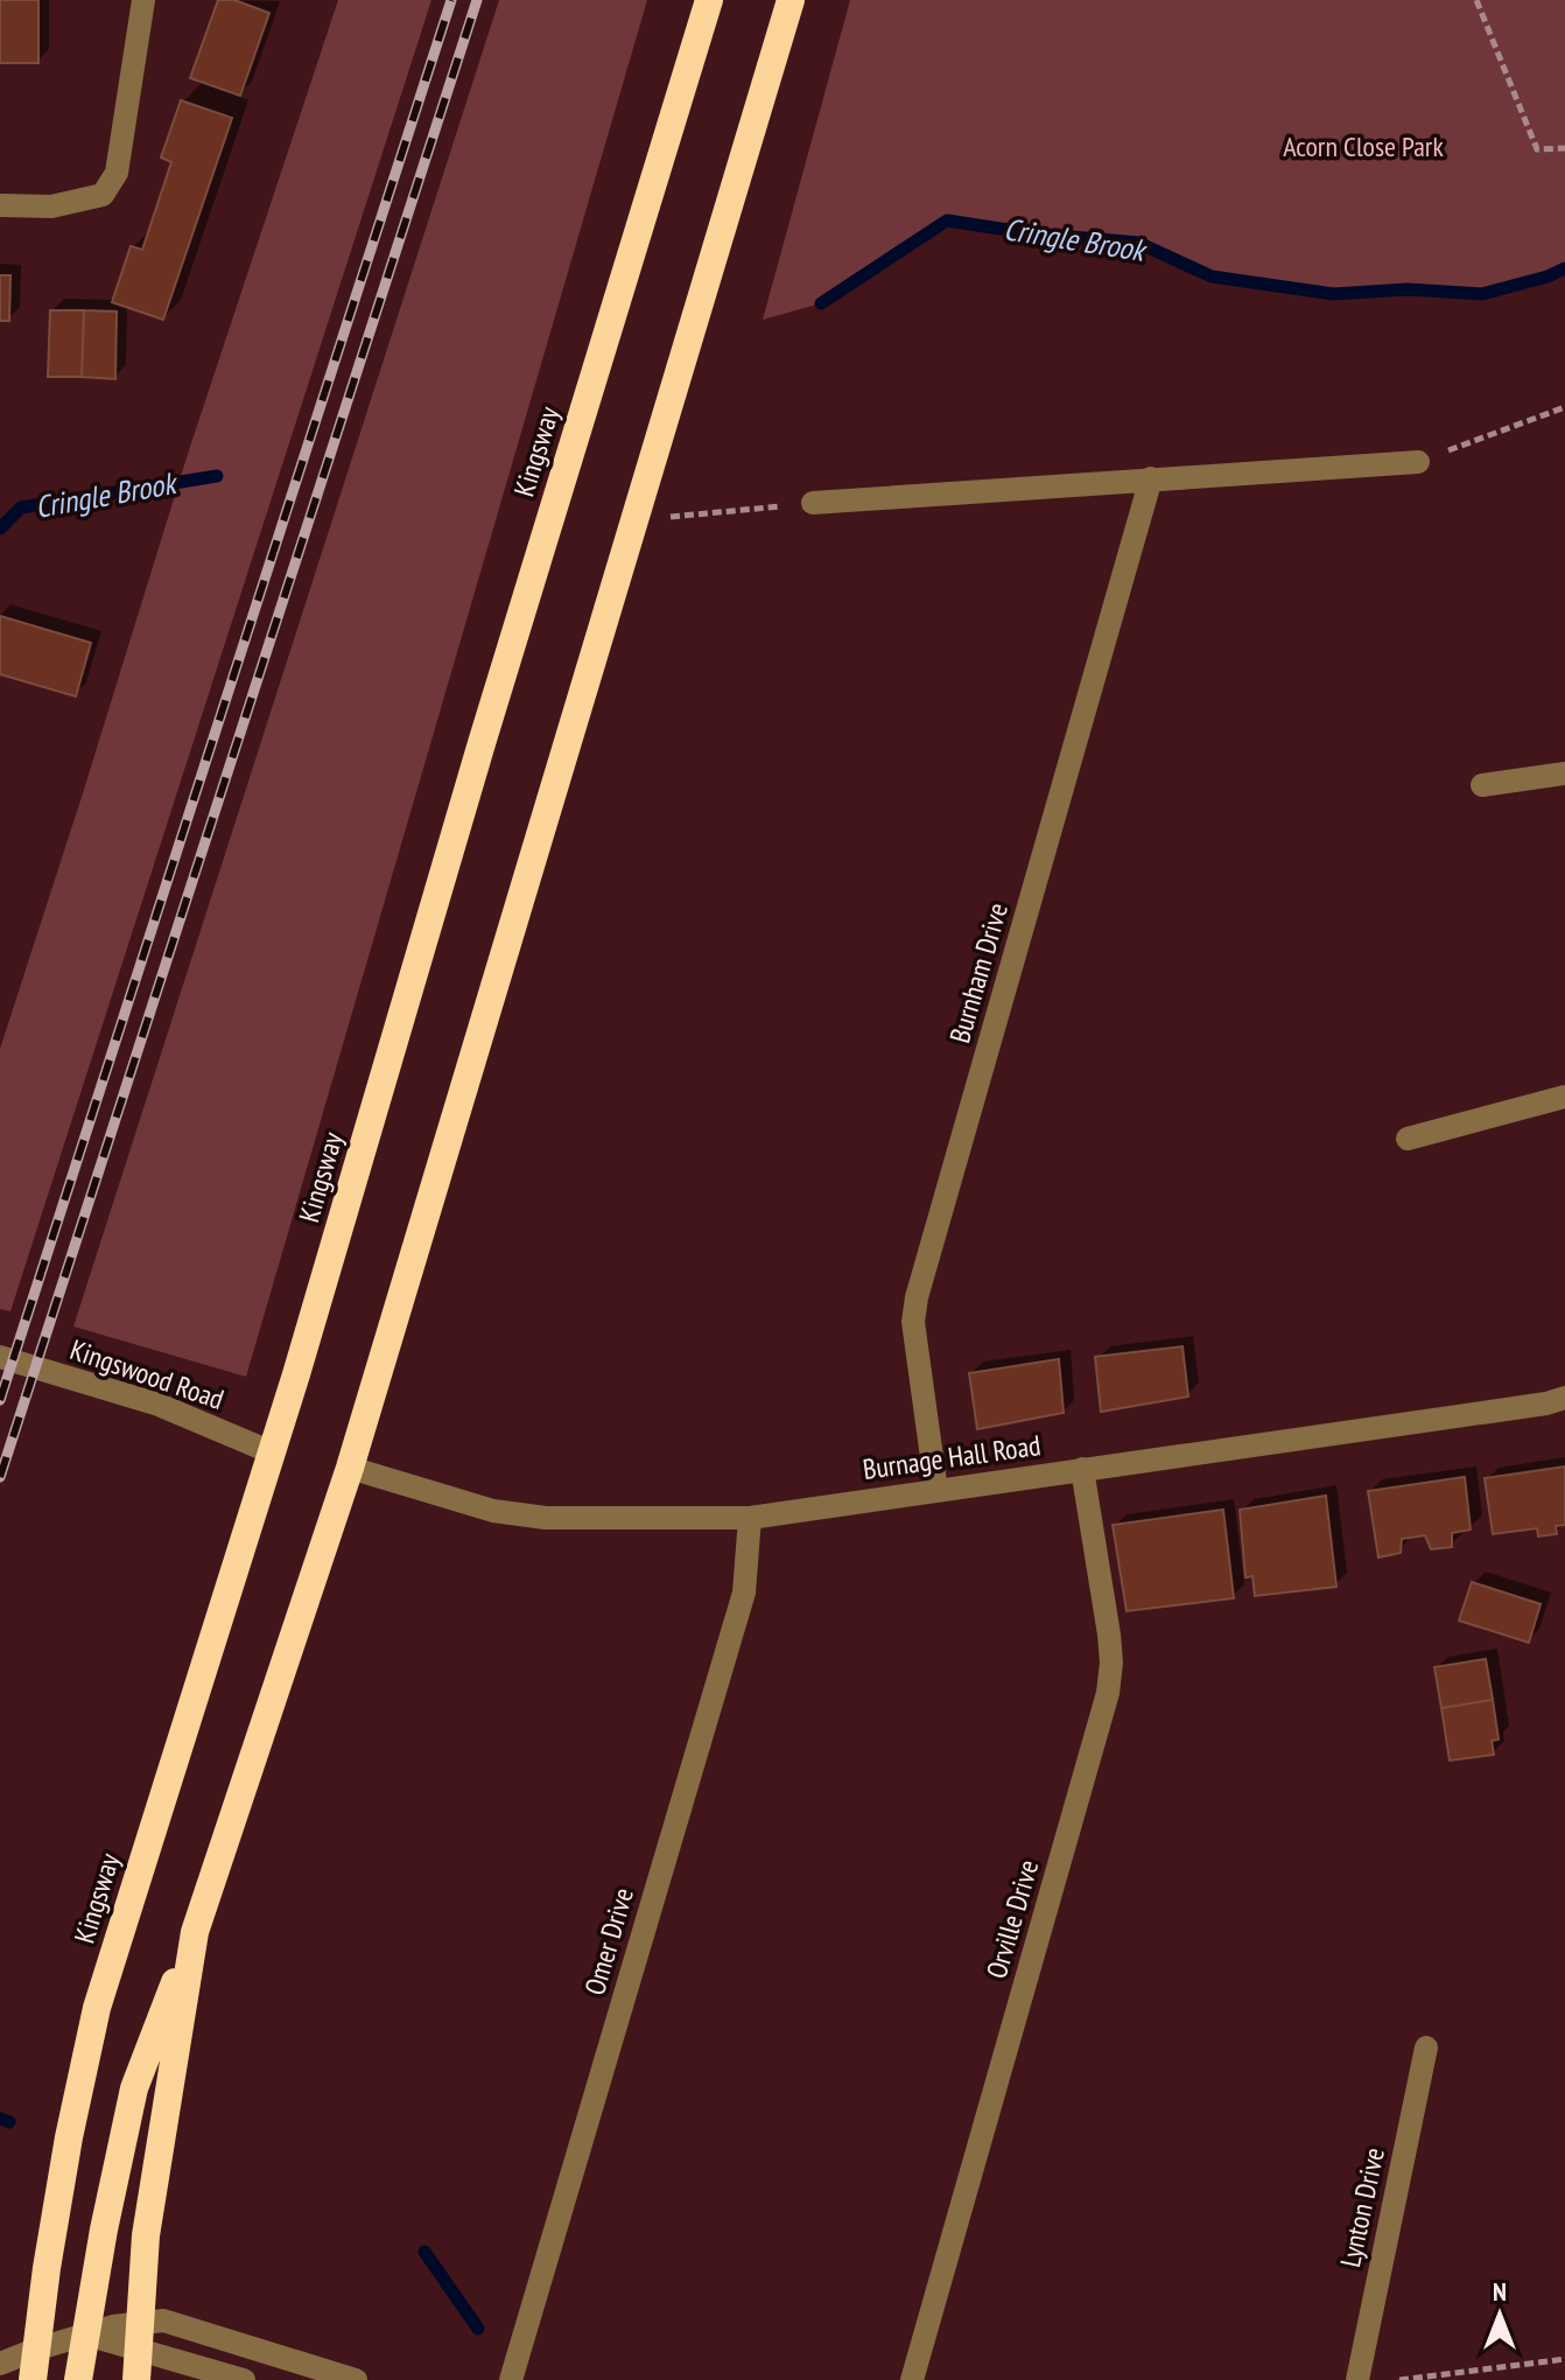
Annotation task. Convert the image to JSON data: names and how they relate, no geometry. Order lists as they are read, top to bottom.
{
  "streets": {
    "highway": ["Kingsway"],
    "street": [
      "Burnham Drive",
      "Kingswood Road",
      "Burnage Hall Road",
      "Orville Drive",
      "Omer Drive",
      "Lynton Drive"
    ]
  },
  "crossings": [
    ["Kingsway", "Kingswood Road"],
    ["Burnham Drive", "Burnage Hall Road"],
    ["Burnage Hall Road", "Orville Drive"],
    ["Burnage Hall Road", "Omer Drive"]
  ],
  "water": ["Cringle Brook"],
  "parks": ["Acorn Close Park"],
  "north": "top"
}
